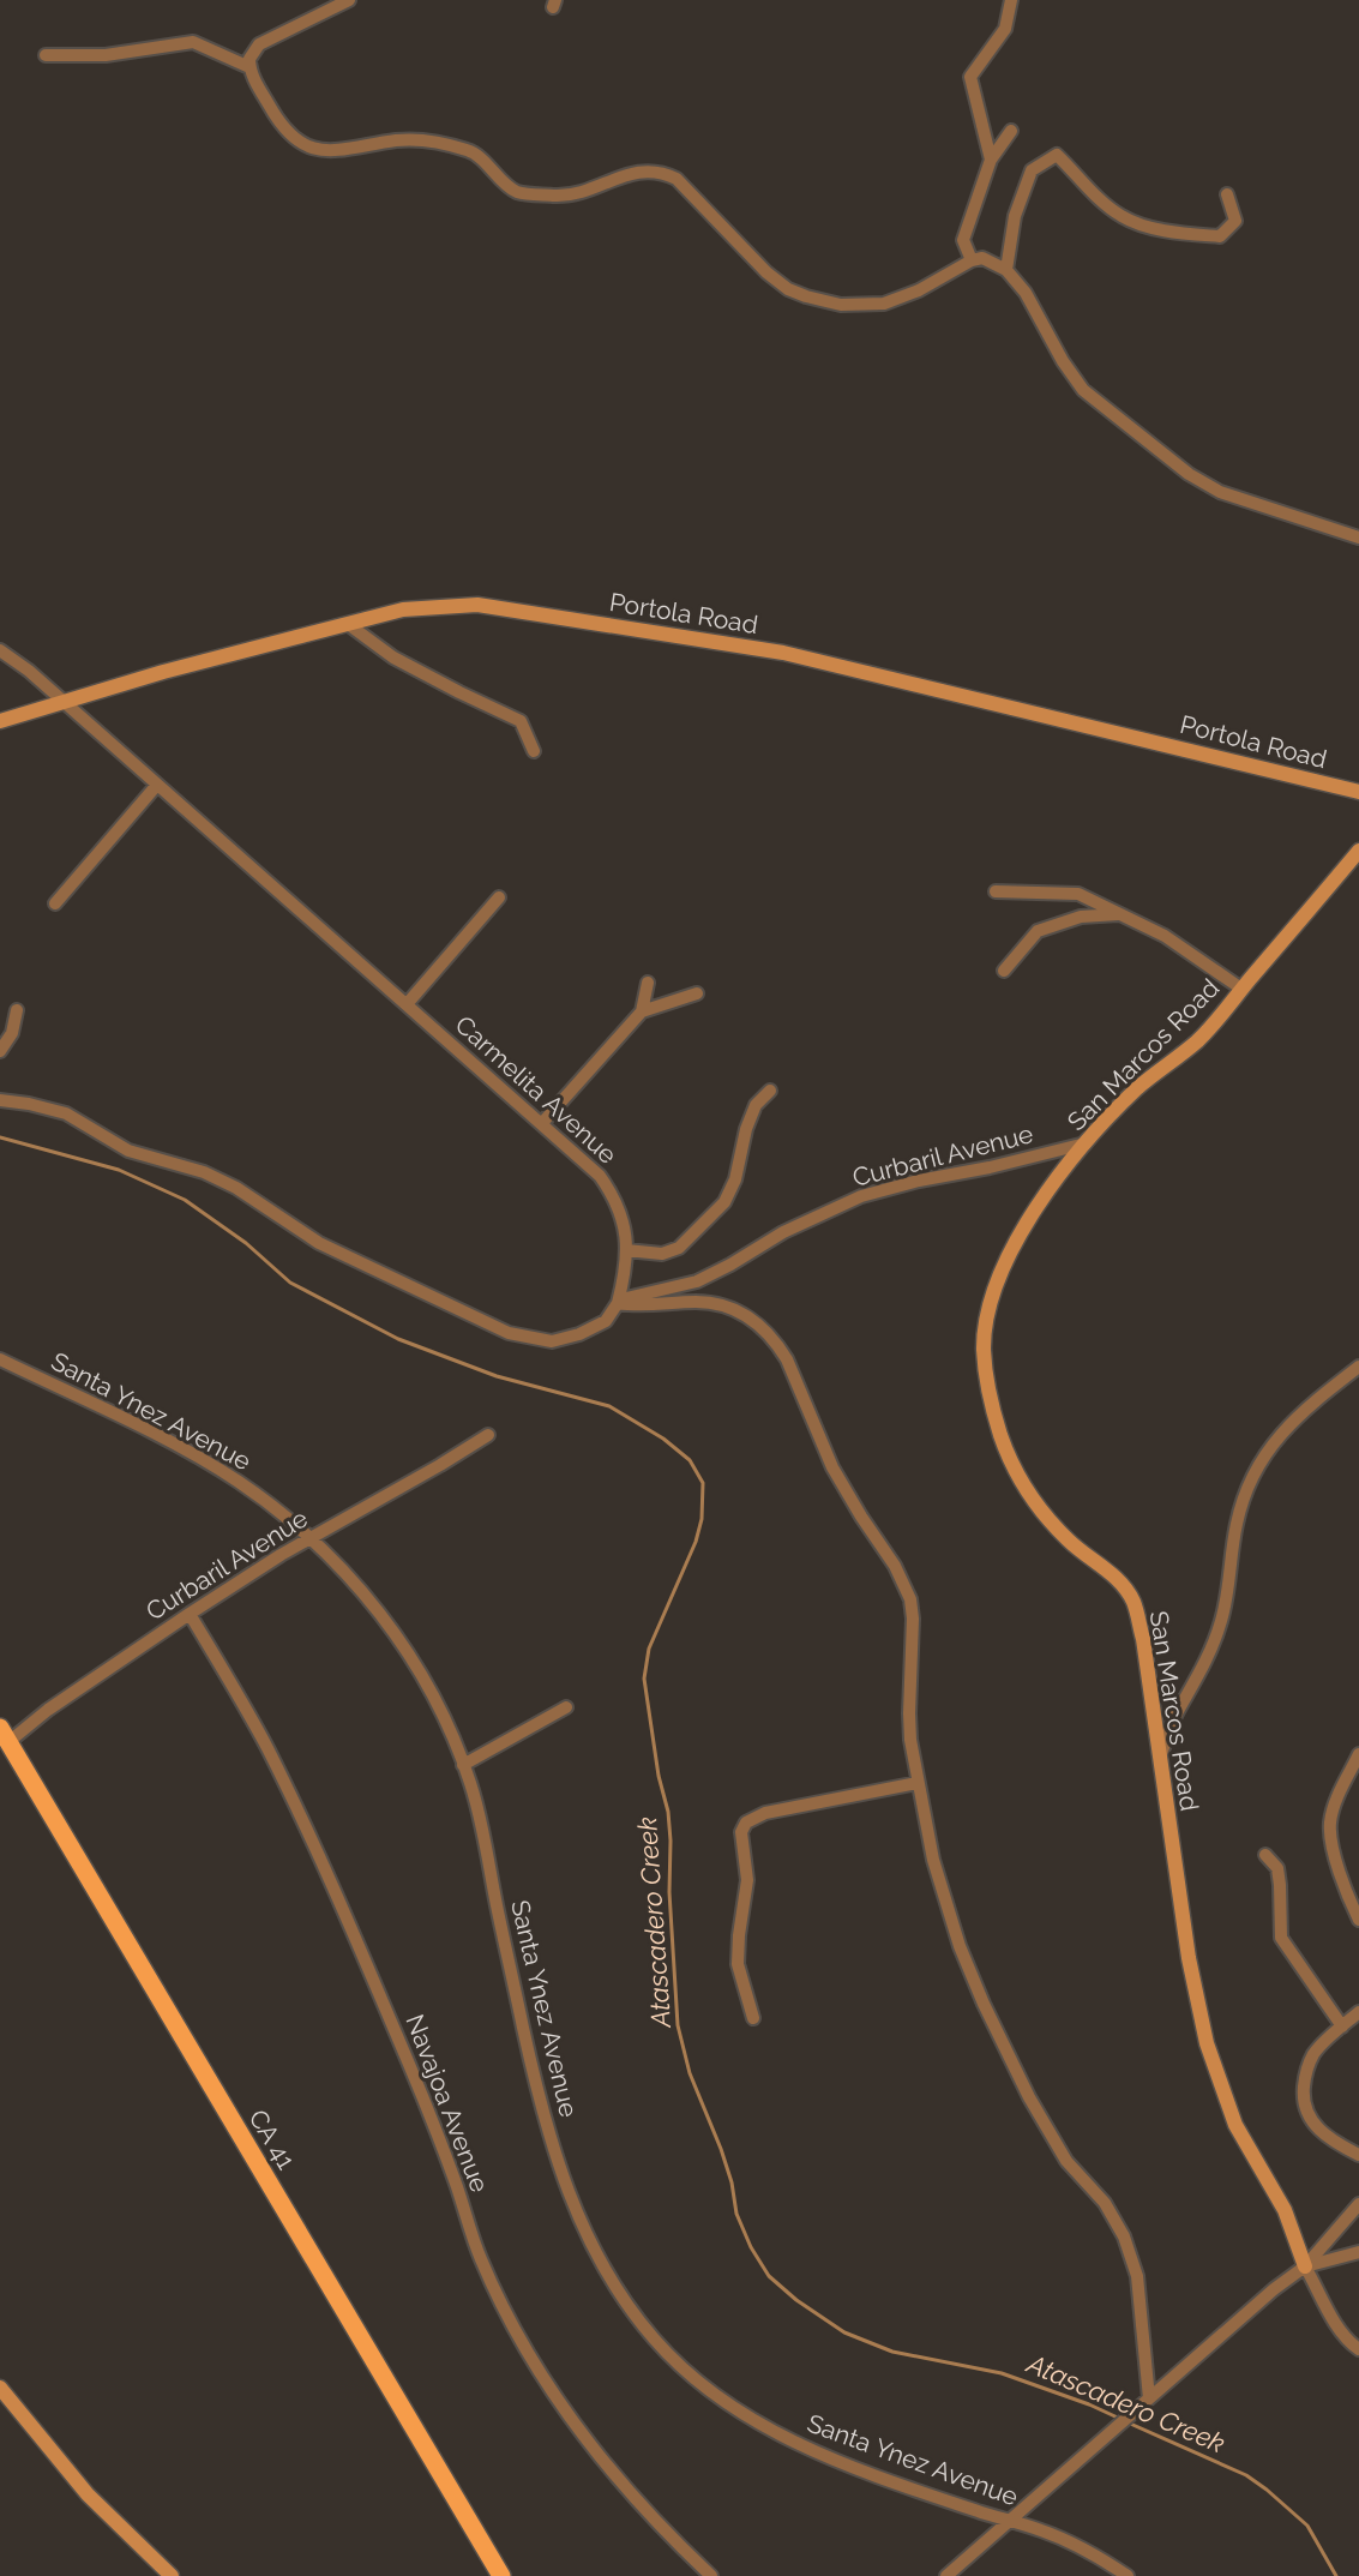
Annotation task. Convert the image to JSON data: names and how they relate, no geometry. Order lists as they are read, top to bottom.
{
  "streets": {
    "main road": ["CA 41"],
    "street": [
      "Portola Road",
      "San Marcos Road",
      "Carmelita Avenue",
      "Curbaril Avenue",
      "Santa Ynez Avenue",
      "Navajoa Avenue"
    ]
  },
  "crossings": [
    ["Portola Road", "Carmelita Avenue"],
    ["San Marcos Road", "Curbaril Avenue"],
    ["Carmelita Avenue", "Curbaril Avenue"],
    ["Curbaril Avenue", "Santa Ynez Avenue"],
    ["Curbaril Avenue", "Navajoa Avenue"],
    ["Curbaril Avenue", "CA 41"]
  ],
  "water": ["Atascadero Creek"]
}
